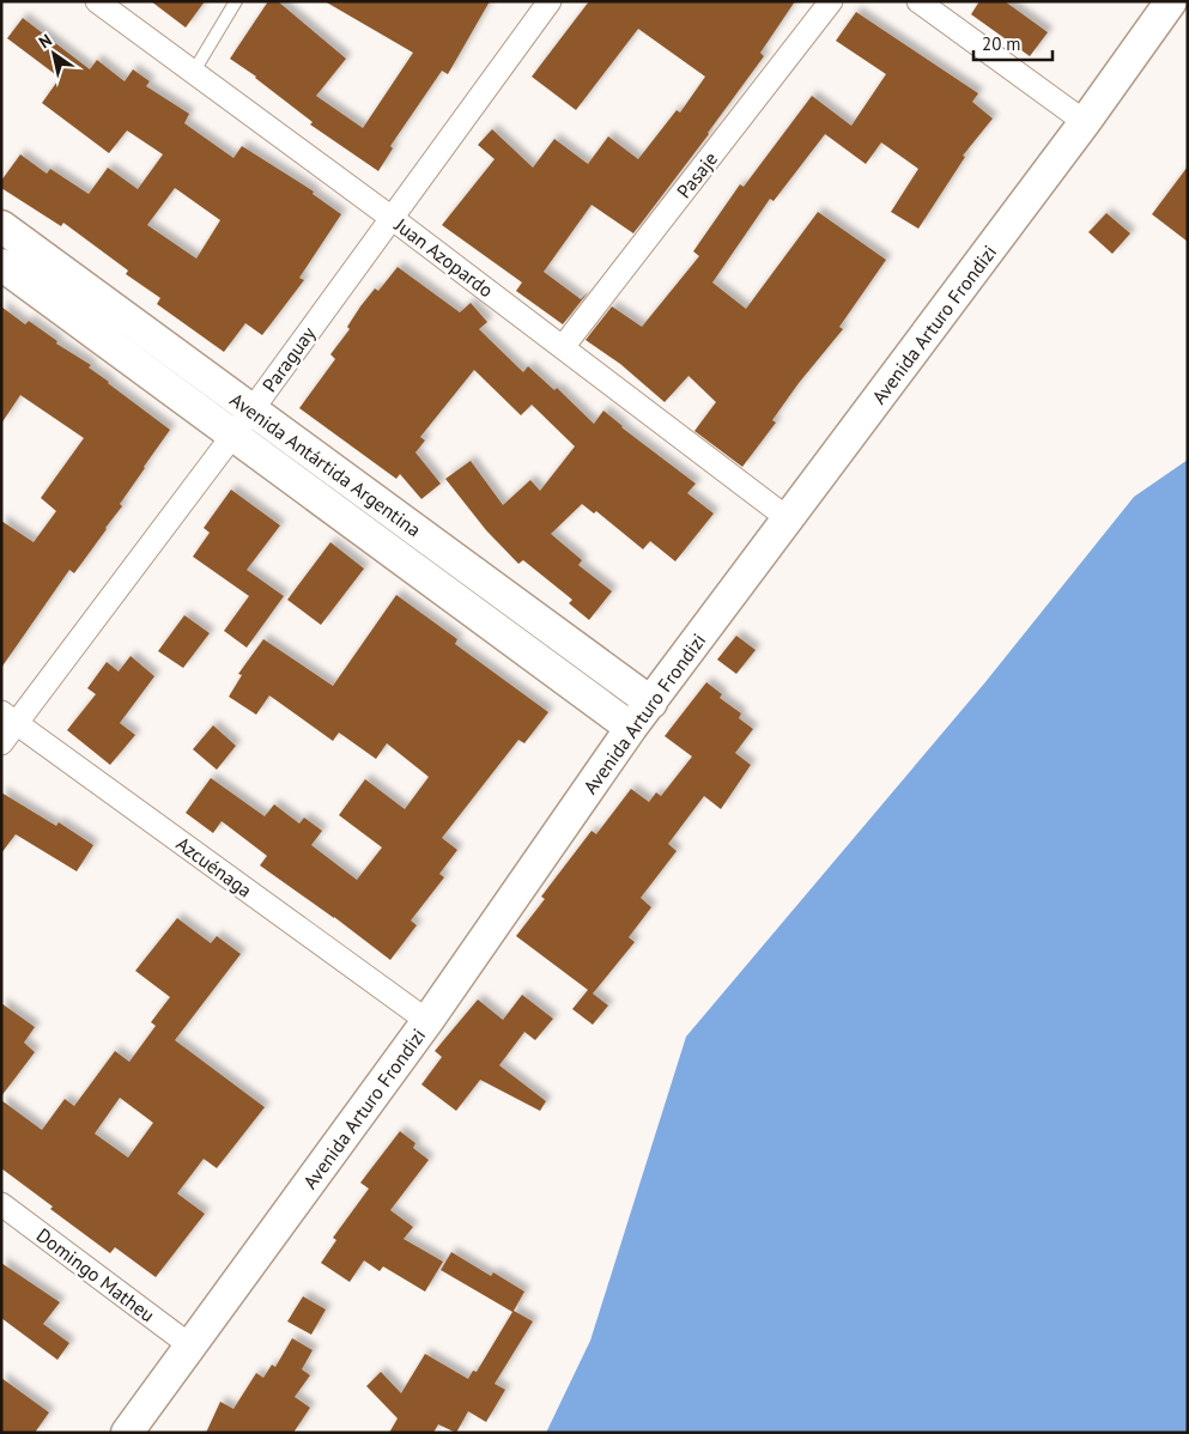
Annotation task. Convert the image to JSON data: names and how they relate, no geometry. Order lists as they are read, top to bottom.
{
  "streets": {
    "main road": ["Avenida Arturo Frondizi", "Avenida Antártida Argentina"],
    "street": [
      "Pasaje",
      "Juan Azopardo",
      "Paraguay",
      "Azcuénaga",
      "Domingo Matheu"
    ]
  },
  "crossings": [
    ["Pasaje", "Juan Azopardo"],
    ["Juan Azopardo", "Avenida Arturo Frondizi"],
    ["Juan Azopardo", "Paraguay"],
    ["Avenida Arturo Frondizi", "Avenida Antártida Argentina"],
    ["Avenida Arturo Frondizi", "Azcuénaga"],
    ["Avenida Arturo Frondizi", "Domingo Matheu"],
    ["Paraguay", "Avenida Antártida Argentina"],
    ["Paraguay", "Azcuénaga"]
  ],
  "scale_bar": "20 m",
  "north": "top left"
}
